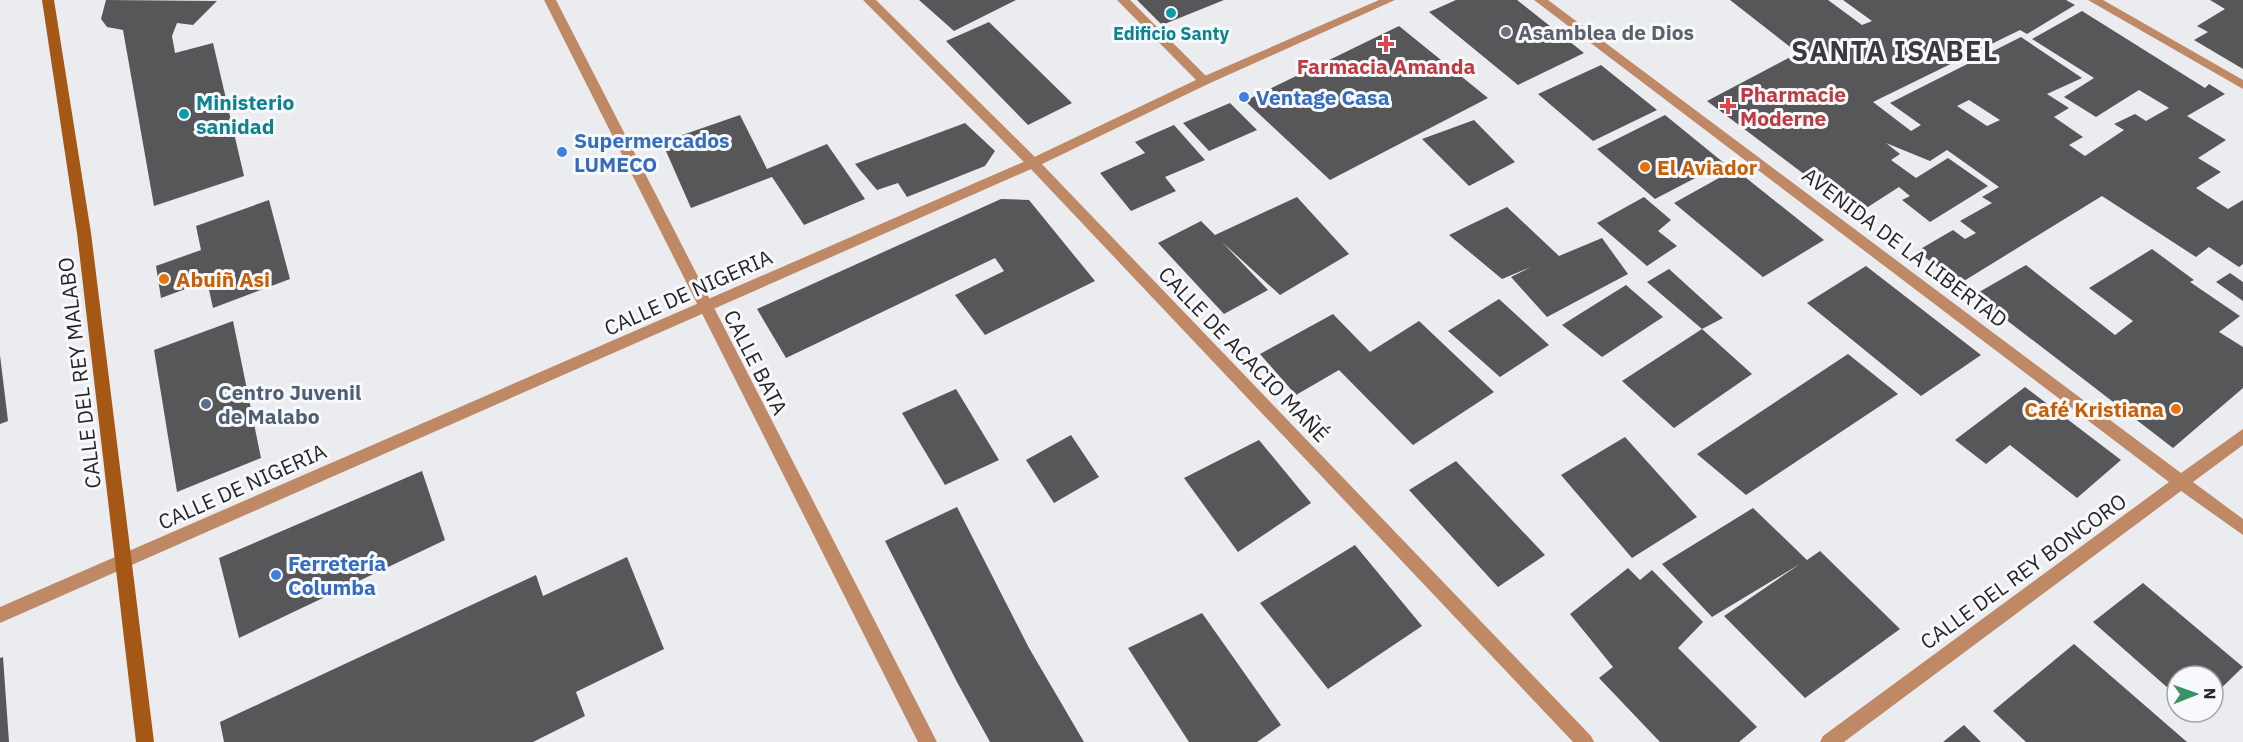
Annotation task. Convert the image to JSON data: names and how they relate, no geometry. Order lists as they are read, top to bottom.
{
  "streets": {
    "main road": ["CALLE DEL REY MALABO"],
    "street": [
      "AVENIDA DE LA LIBERTAD",
      "CALLE DE NIGERIA",
      "CALLE DE ACACIO MAÑÉ",
      "CALLE BATA",
      "CALLE DEL REY BONCORO"
    ]
  },
  "crossings": [
    ["AVENIDA DE LA LIBERTAD", "CALLE DEL REY BONCORO"],
    ["CALLE DE NIGERIA", "CALLE DE ACACIO MAÑÉ"],
    ["CALLE DE NIGERIA", "CALLE BATA"],
    ["CALLE DE NIGERIA", "CALLE DEL REY MALABO"]
  ],
  "districts": ["SANTA ISABEL"],
  "places": {
    "other": [
      "Edificio Santy",
      "Asamblea de Dios",
      "Ventage Casa",
      "Ministerio sanidad",
      "Supermercados LUMECO",
      "El Aviador",
      "Abuiñ Asi",
      "Centro Juvenil de Malabo",
      "Café Kristiana",
      "Ferretería Columba"
    ],
    "health": ["Farmacia Amanda", "Pharmacie Moderne"]
  },
  "north": "right"
}
